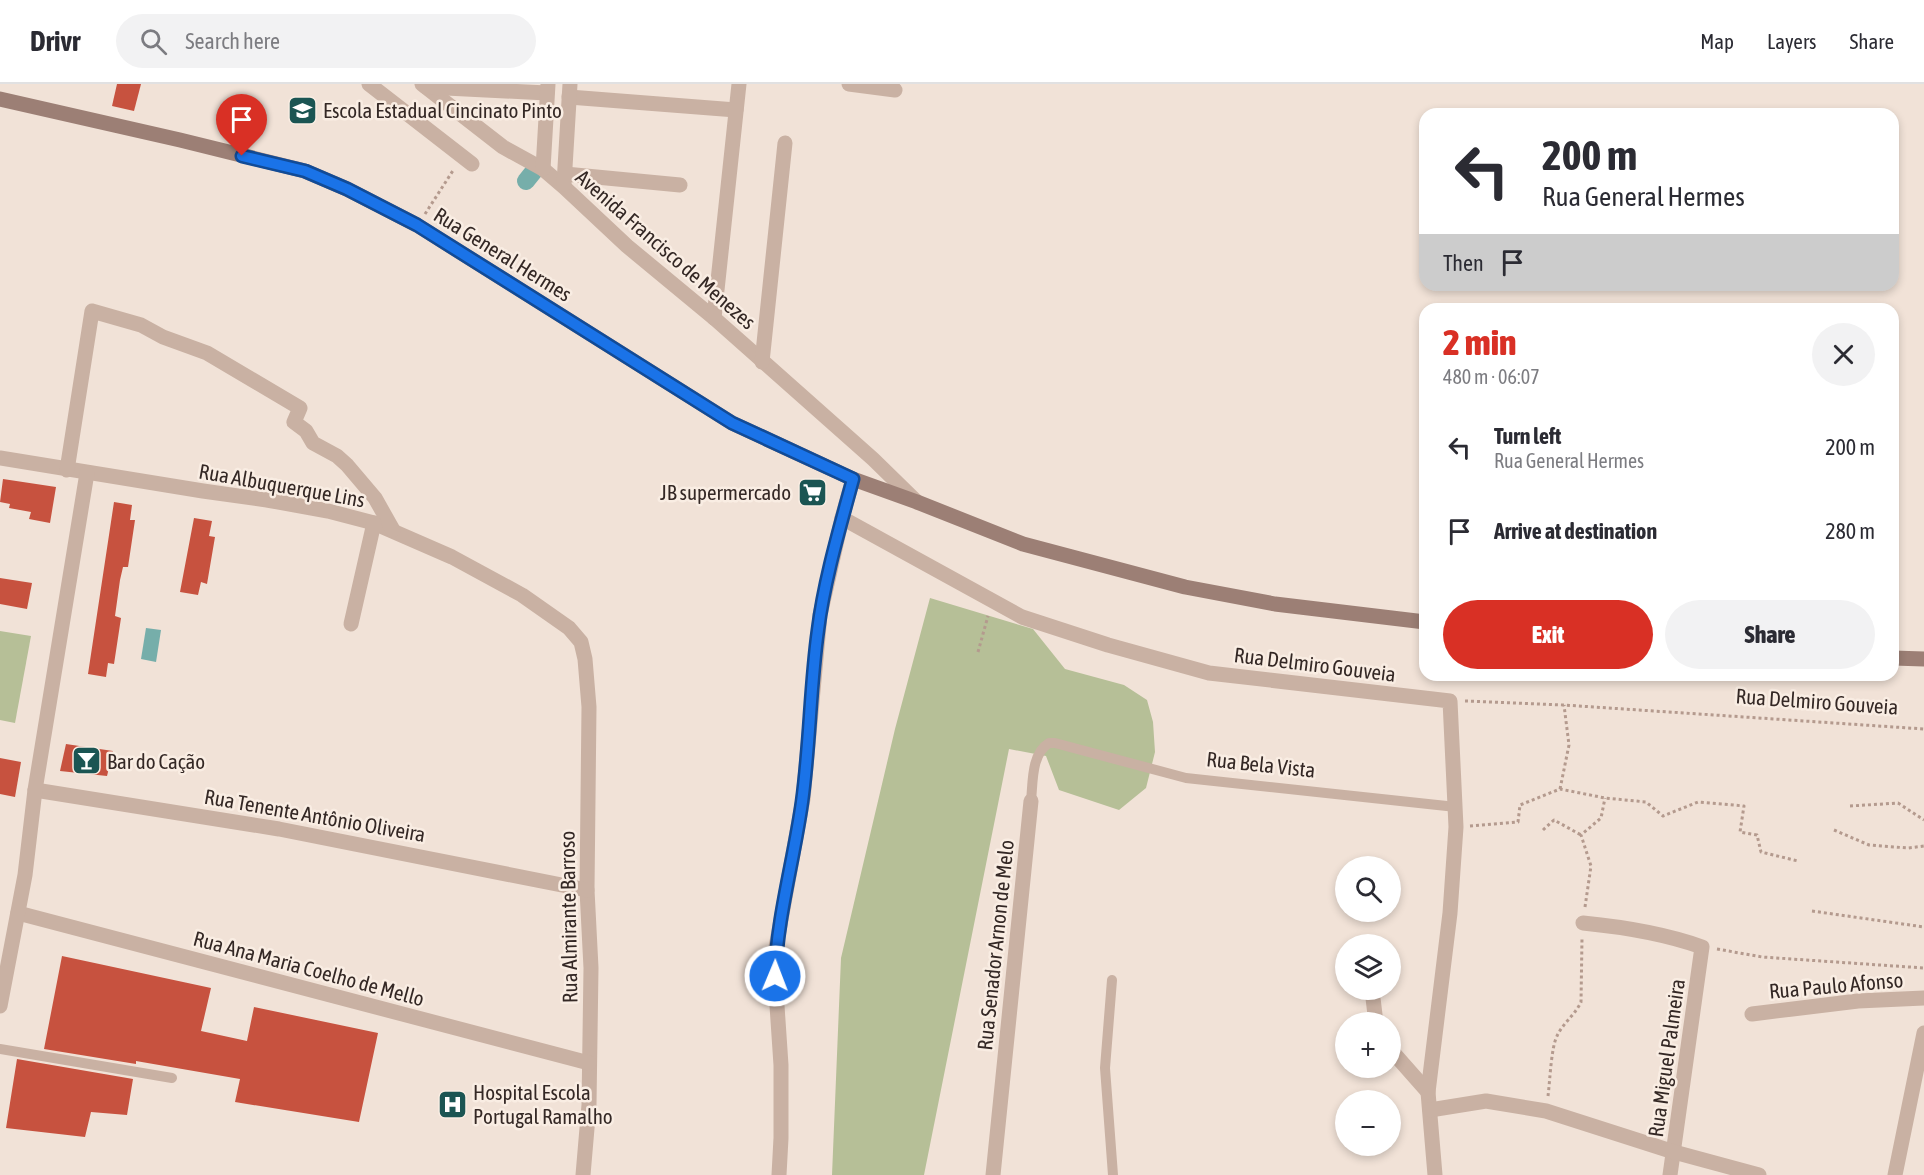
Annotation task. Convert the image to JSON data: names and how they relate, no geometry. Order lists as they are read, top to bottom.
{
  "streets": {
    "street": [
      "Avenida Francisco de Menezes",
      "Rua General Hermes",
      "Rua Albuquerque Lins",
      "Rua Delmiro Gouveia",
      "Rua Tenente Antônio Oliveira",
      "Rua Almirante Barroso",
      "Rua Senador Arnon de Melo",
      "Rua Ana Maria Coelho de Mello",
      "Rua Paulo Afonso",
      "Rua Miguel Palmeira"
    ],
    "lane": ["Rua Bela Vista"]
  },
  "crossings": [
    ["Avenida Francisco de Menezes", "Rua General Hermes"],
    ["Rua Albuquerque Lins", "Rua Almirante Barroso"],
    ["Rua Bela Vista", "Rua Senador Arnon de Melo"],
    ["Rua Tenente Antônio Oliveira", "Rua Almirante Barroso"],
    ["Rua Almirante Barroso", "Rua Ana Maria Coelho de Mello"]
  ],
  "places": {
    "school or university": ["Escola Estadual Cincinato Pinto"],
    "supermarket": ["JB supermercado"],
    "bar": ["Bar do Cação"],
    "hospital": ["Hospital Escola Portugal Ramalho"]
  },
  "page": {
    "header": "Drivr",
    "search": "Search here",
    "nav": ["Map", "Layers", "Share"],
    "turn": ["200 m", "Rua General Hermes"],
    "then": "Then",
    "heading": ["2 min", "480 m · 06:07"],
    "list": [
      {
        "name": "Turn left",
        "note": "Rua General Hermes",
        "value": "200 m"
      },
      {
        "name": "Arrive at destination",
        "value": "280 m"
      }
    ],
    "buttons": ["Exit", "Share"],
    "map_buttons": ["+", "−"]
  }
}
